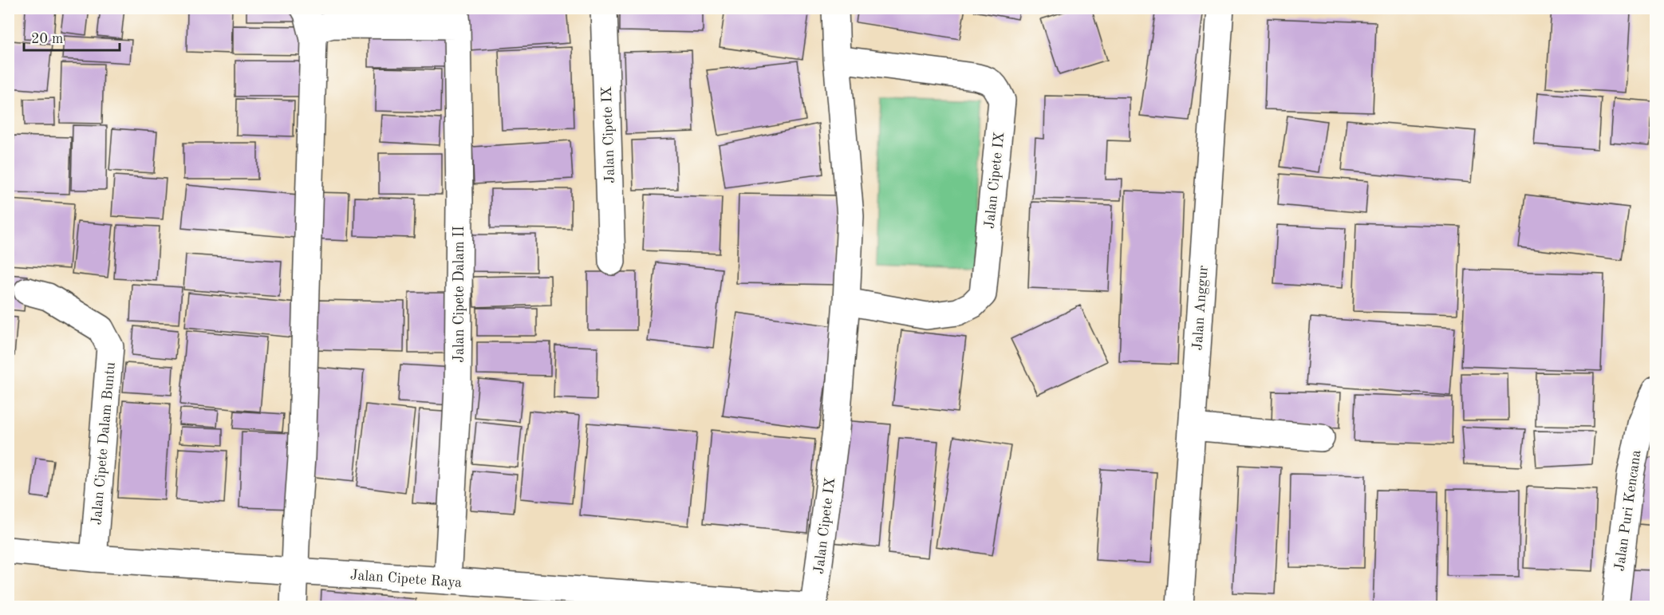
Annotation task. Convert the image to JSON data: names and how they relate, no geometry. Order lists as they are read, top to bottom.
{
  "streets": {
    "street": [
      "Jalan Cipete IX",
      "Jalan Cipete Dalam II",
      "Jalan Anggur",
      "Jalan Cipete Dalam Buntu",
      "Jalan Puri Kencana",
      "Jalan Cipete Raya"
    ]
  },
  "crossings": [
    ["Jalan Cipete Dalam II", "Jalan Cipete Raya"],
    ["Jalan Cipete Dalam Buntu", "Jalan Cipete Raya"]
  ],
  "scale_bar": "20 m"
}
